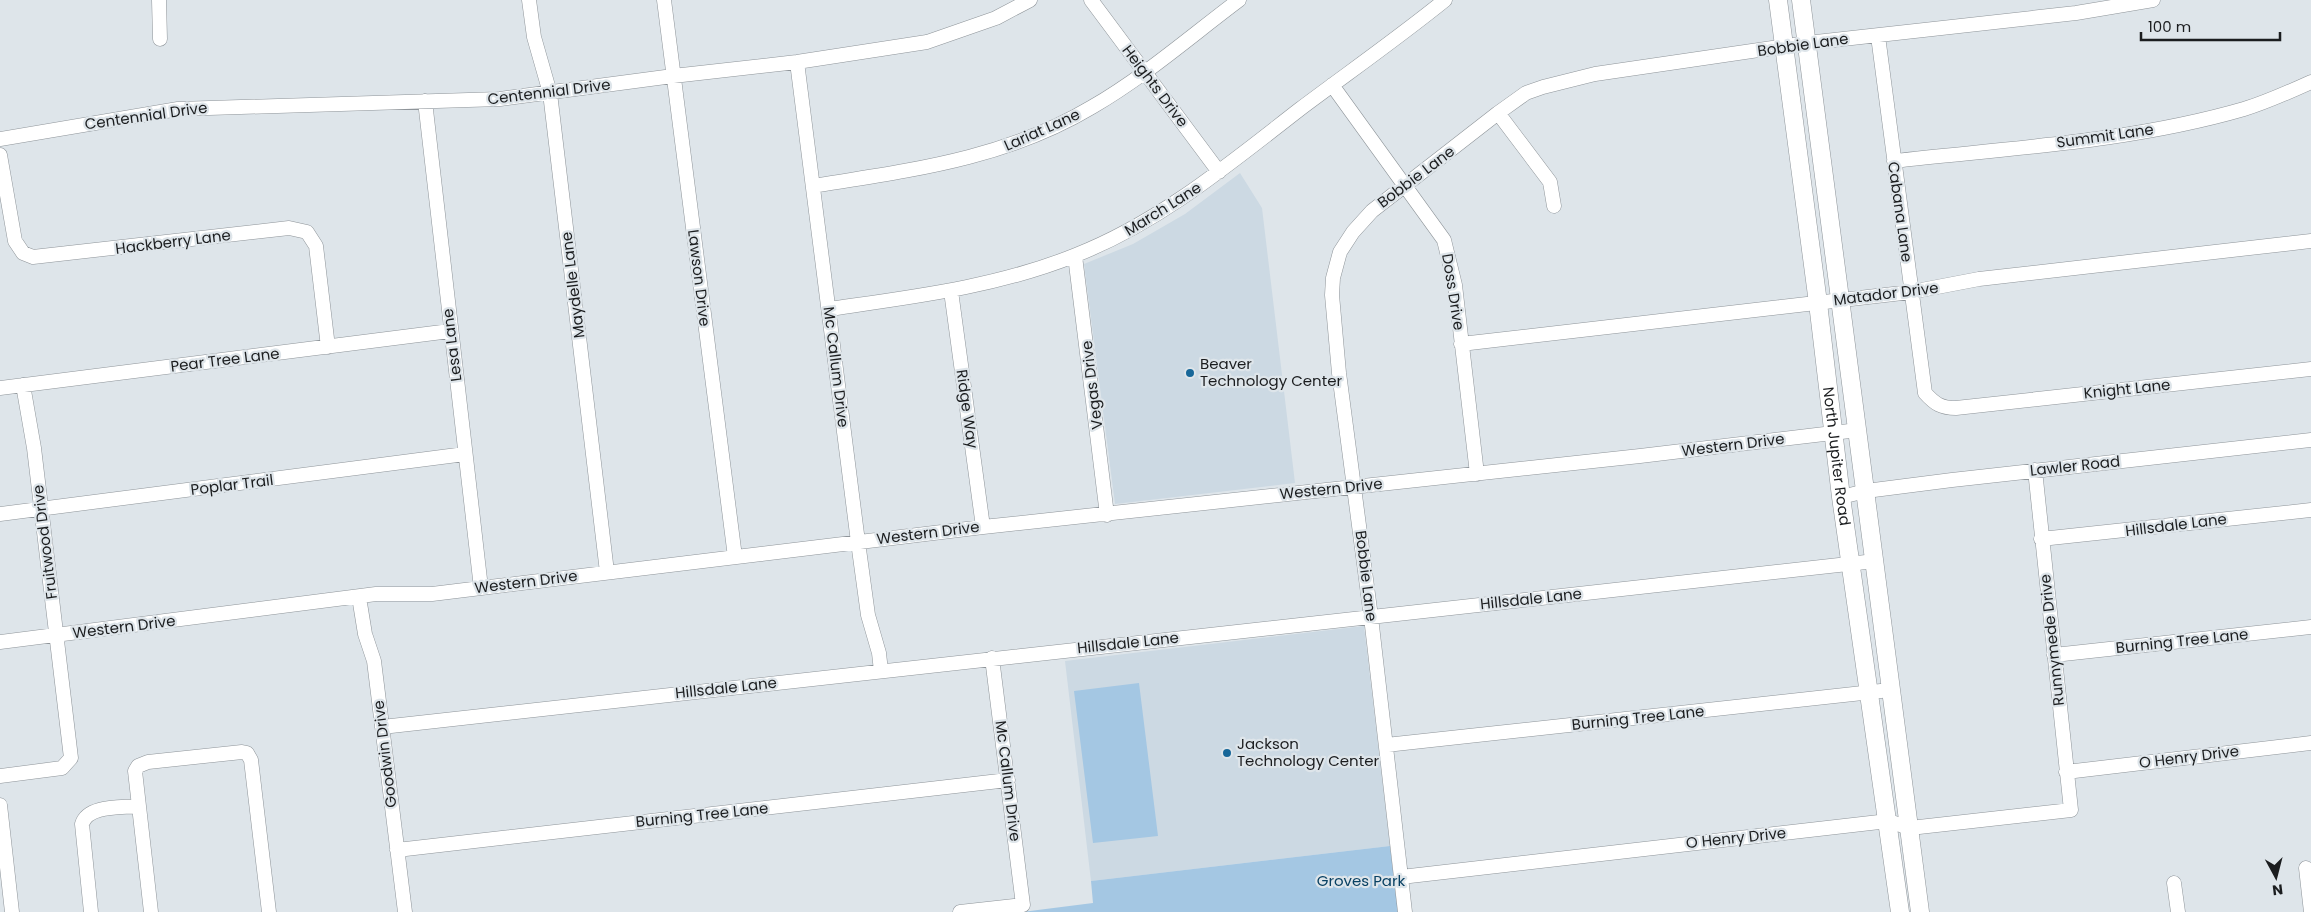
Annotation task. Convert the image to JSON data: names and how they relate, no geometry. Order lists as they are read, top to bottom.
{
  "streets": {
    "main road": ["North Jupiter Road"],
    "street": [
      "Bobbie Lane",
      "Heights Drive",
      "Centennial Drive",
      "Lariat Lane",
      "Summit Lane",
      "March Lane",
      "Cabana Lane",
      "Hackberry Lane",
      "Lawson Drive",
      "Maydelle Lane",
      "Doss Drive",
      "Matador Drive",
      "Lesa Lane",
      "Pear Tree Lane",
      "Mc Callum Drive",
      "Vegas Drive",
      "Knight Lane",
      "Ridge Way",
      "Western Drive",
      "Lawler Road",
      "Poplar Trail",
      "Hillsdale Lane",
      "Fruitwood Drive",
      "Runnymede Drive",
      "Burning Tree Lane",
      "Goodwin Drive",
      "O Henry Drive"
    ]
  },
  "crossings": [
    ["Bobbie Lane", "Cabana Lane"],
    ["Bobbie Lane", "Doss Drive"],
    ["Bobbie Lane", "Western Drive"],
    ["Bobbie Lane", "North Jupiter Road"],
    ["Bobbie Lane", "Hillsdale Lane"],
    ["Bobbie Lane", "Burning Tree Lane"],
    ["Bobbie Lane", "O Henry Drive"],
    ["Heights Drive", "Lariat Lane"],
    ["Heights Drive", "March Lane"],
    ["Centennial Drive", "Lawson Drive"],
    ["Centennial Drive", "Maydelle Lane"],
    ["Centennial Drive", "Lesa Lane"],
    ["Centennial Drive", "Mc Callum Drive"],
    ["Lariat Lane", "Mc Callum Drive"],
    ["Summit Lane", "Cabana Lane"],
    ["March Lane", "Doss Drive"],
    ["March Lane", "Mc Callum Drive"],
    ["March Lane", "Vegas Drive"],
    ["March Lane", "Ridge Way"],
    ["Cabana Lane", "Matador Drive"],
    ["Cabana Lane", "Knight Lane"],
    ["Hackberry Lane", "Pear Tree Lane"],
    ["Lawson Drive", "Western Drive"],
    ["Maydelle Lane", "Western Drive"],
    ["Doss Drive", "Matador Drive"],
    ["Doss Drive", "Western Drive"],
    ["Matador Drive", "North Jupiter Road"],
    ["Lesa Lane", "Pear Tree Lane"],
    ["Lesa Lane", "Western Drive"],
    ["Lesa Lane", "Poplar Trail"],
    ["Pear Tree Lane", "Fruitwood Drive"],
    ["Mc Callum Drive", "Western Drive"],
    ["Mc Callum Drive", "Hillsdale Lane"],
    ["Mc Callum Drive", "Burning Tree Lane"],
    ["Vegas Drive", "Western Drive"],
    ["Ridge Way", "Western Drive"],
    ["Western Drive", "North Jupiter Road"],
    ["Western Drive", "Fruitwood Drive"],
    ["Western Drive", "Goodwin Drive"],
    ["North Jupiter Road", "Lawler Road"],
    ["North Jupiter Road", "Hillsdale Lane"],
    ["North Jupiter Road", "Burning Tree Lane"],
    ["North Jupiter Road", "O Henry Drive"],
    ["Lawler Road", "Runnymede Drive"],
    ["Poplar Trail", "Fruitwood Drive"],
    ["Hillsdale Lane", "Runnymede Drive"],
    ["Hillsdale Lane", "Goodwin Drive"],
    ["Runnymede Drive", "Burning Tree Lane"],
    ["Runnymede Drive", "O Henry Drive"],
    ["Burning Tree Lane", "Goodwin Drive"]
  ],
  "parks": ["Groves Park"],
  "places": ["Beaver Technology Center", "Jackson Technology Center"],
  "scale_bar": "100 m",
  "north": "bottom"
}
